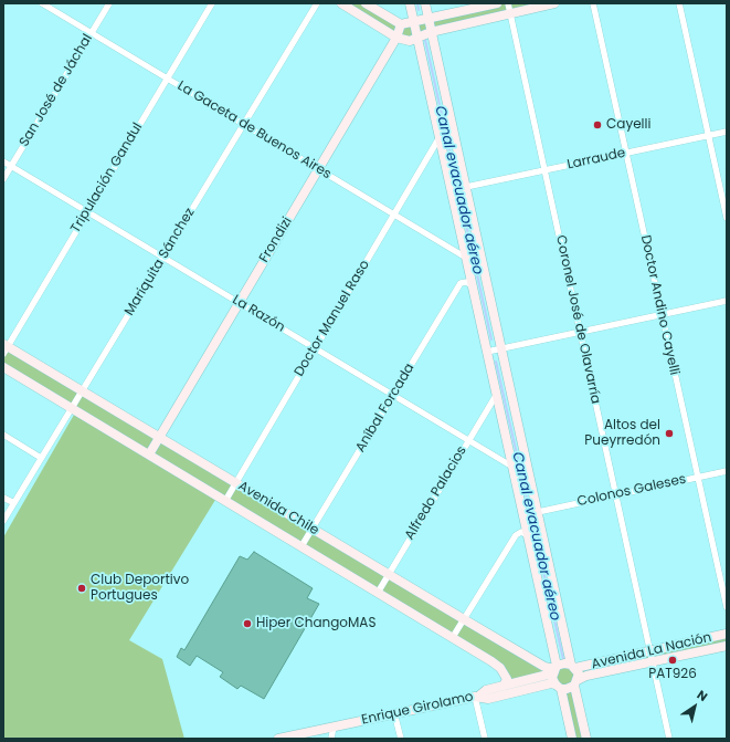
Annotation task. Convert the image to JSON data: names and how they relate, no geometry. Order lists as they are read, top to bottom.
{
  "streets": {
    "main road": [
      "Frondizi",
      "Avenida Chile",
      "Avenida La Nación",
      "Enrique Girolamo"
    ],
    "street": [
      "San José de Jáchal",
      "La Gaceta de Buenos Aires",
      "Larraude",
      "Tripulación Gandul",
      "Mariquita Sánchez",
      "Doctor Andino Cayelli",
      "La Razón",
      "Doctor Manuel Raso",
      "Coronel José de Olavarría",
      "Aníbal Forcada",
      "Colonos Galeses",
      "Alfredo Palacios"
    ]
  },
  "crossings": [
    ["San José de Jáchal", "La Gaceta de Buenos Aires"],
    ["San José de Jáchal", "La Razón"],
    ["La Gaceta de Buenos Aires", "Tripulación Gandul"],
    ["La Gaceta de Buenos Aires", "Frondizi"],
    ["La Gaceta de Buenos Aires", "Mariquita Sánchez"],
    ["La Gaceta de Buenos Aires", "Doctor Manuel Raso"],
    ["Larraude", "Doctor Andino Cayelli"],
    ["Larraude", "Coronel José de Olavarría"],
    ["Tripulación Gandul", "La Razón"],
    ["Tripulación Gandul", "Avenida Chile"],
    ["Frondizi", "La Razón"],
    ["Frondizi", "Avenida Chile"],
    ["Mariquita Sánchez", "La Razón"],
    ["Mariquita Sánchez", "Avenida Chile"],
    ["Doctor Andino Cayelli", "Colonos Galeses"],
    ["La Razón", "Doctor Manuel Raso"],
    ["La Razón", "Aníbal Forcada"],
    ["La Razón", "Alfredo Palacios"],
    ["Doctor Manuel Raso", "Avenida Chile"],
    ["Coronel José de Olavarría", "Colonos Galeses"],
    ["Coronel José de Olavarría", "Avenida La Nación"],
    ["Aníbal Forcada", "Avenida Chile"],
    ["Alfredo Palacios", "Avenida Chile"],
    ["Avenida Chile", "Avenida La Nación"],
    ["Avenida Chile", "Enrique Girolamo"],
    ["Avenida La Nación", "Enrique Girolamo"]
  ],
  "water": ["Canal evacuador aéreo"],
  "places": [
    "Cayelli",
    "Altos del Pueyrredón",
    "Club Deportivo Portugues",
    "Hiper ChangoMAS",
    "PAT926"
  ],
  "north": "top right"
}
